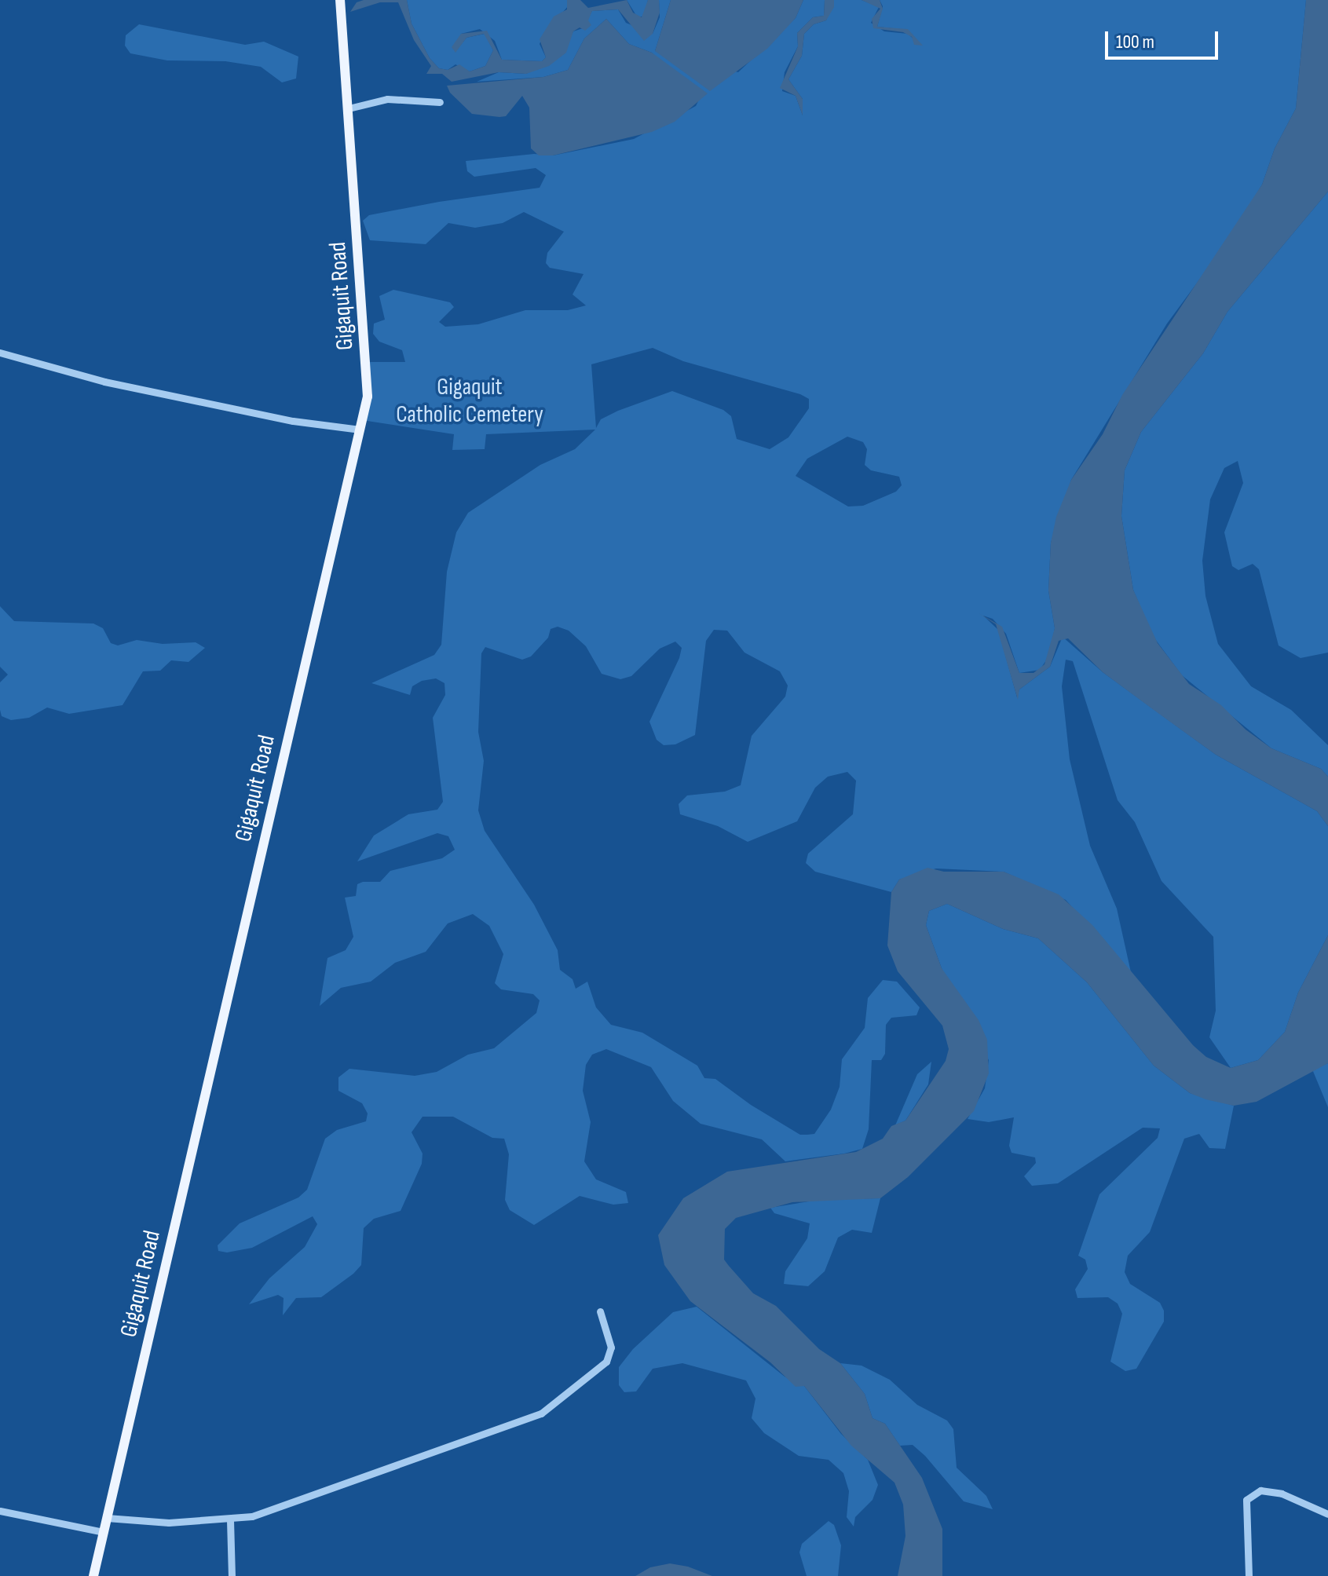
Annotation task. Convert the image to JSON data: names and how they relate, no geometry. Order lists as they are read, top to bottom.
{
  "streets": {
    "main road": ["Gigaquit Road"]
  },
  "parks": ["Gigaquit Catholic Cemetery"],
  "scale_bar": "100 m"
}
